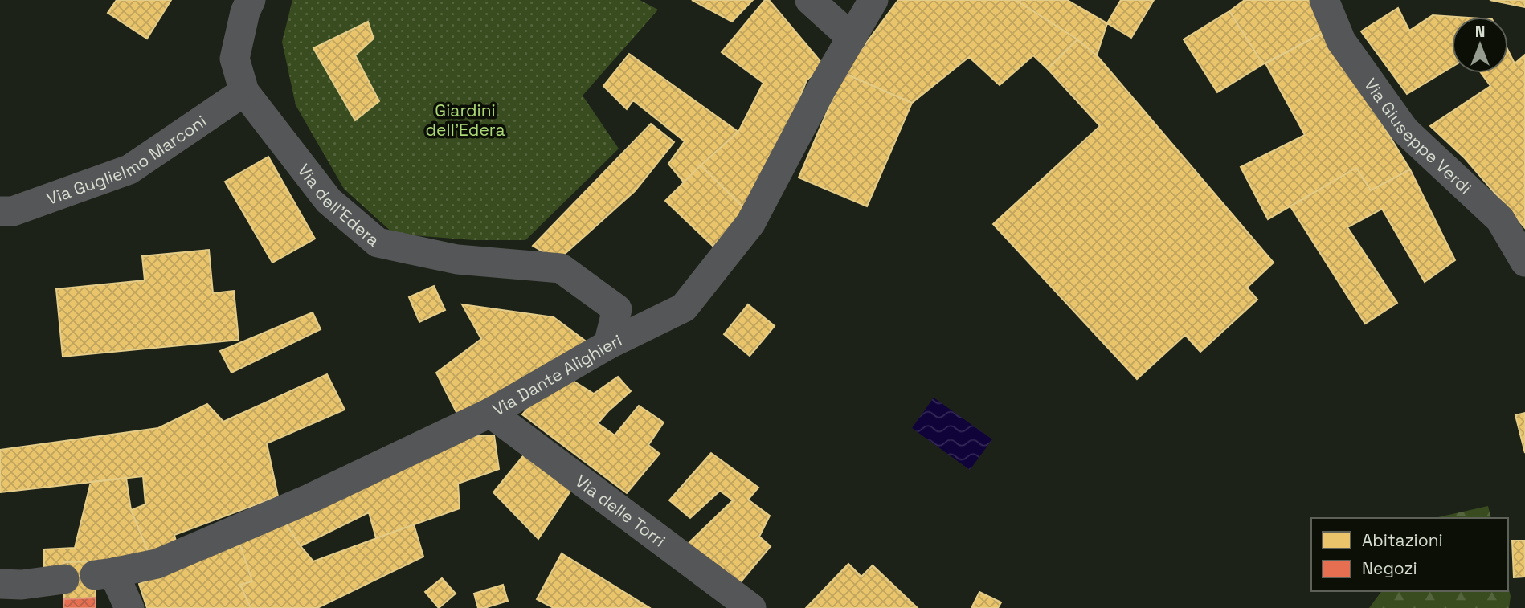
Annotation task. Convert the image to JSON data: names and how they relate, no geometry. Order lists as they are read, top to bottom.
{
  "streets": {
    "street": [
      "Via Giuseppe Verdi",
      "Via Guglielmo Marconi",
      "Via dell'Edera",
      "Via Dante Alighieri",
      "Via delle Torri"
    ]
  },
  "crossings": [
    ["Via Guglielmo Marconi", "Via dell'Edera"],
    ["Via dell'Edera", "Via Dante Alighieri"],
    ["Via Dante Alighieri", "Via delle Torri"]
  ],
  "parks": ["Giardini dell'Edera"],
  "legend": ["Abitazioni", "Negozi"],
  "north": "top"
}
